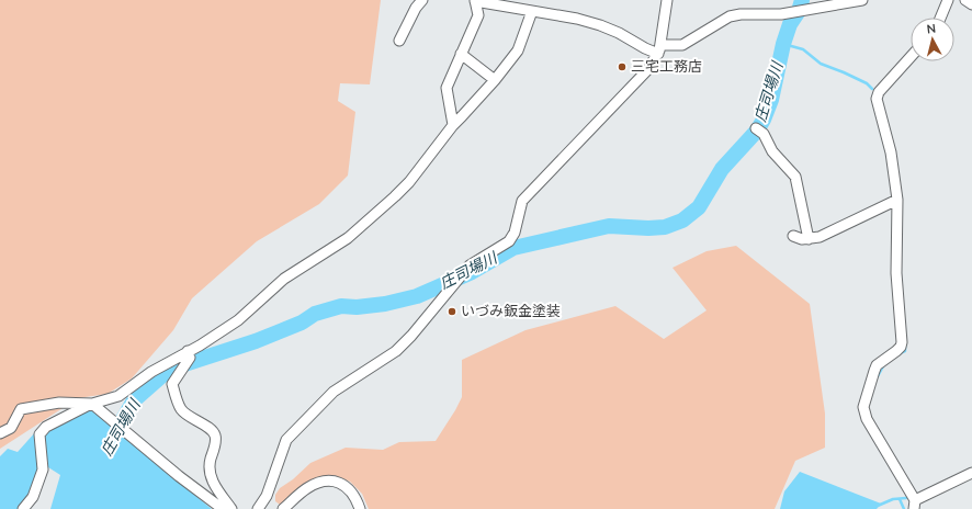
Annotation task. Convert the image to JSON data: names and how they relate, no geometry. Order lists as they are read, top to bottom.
{
  "water": ["庄司場川"],
  "places": ["三宅工務店", "いづみ鈑金塗装"],
  "north": "top"
}
